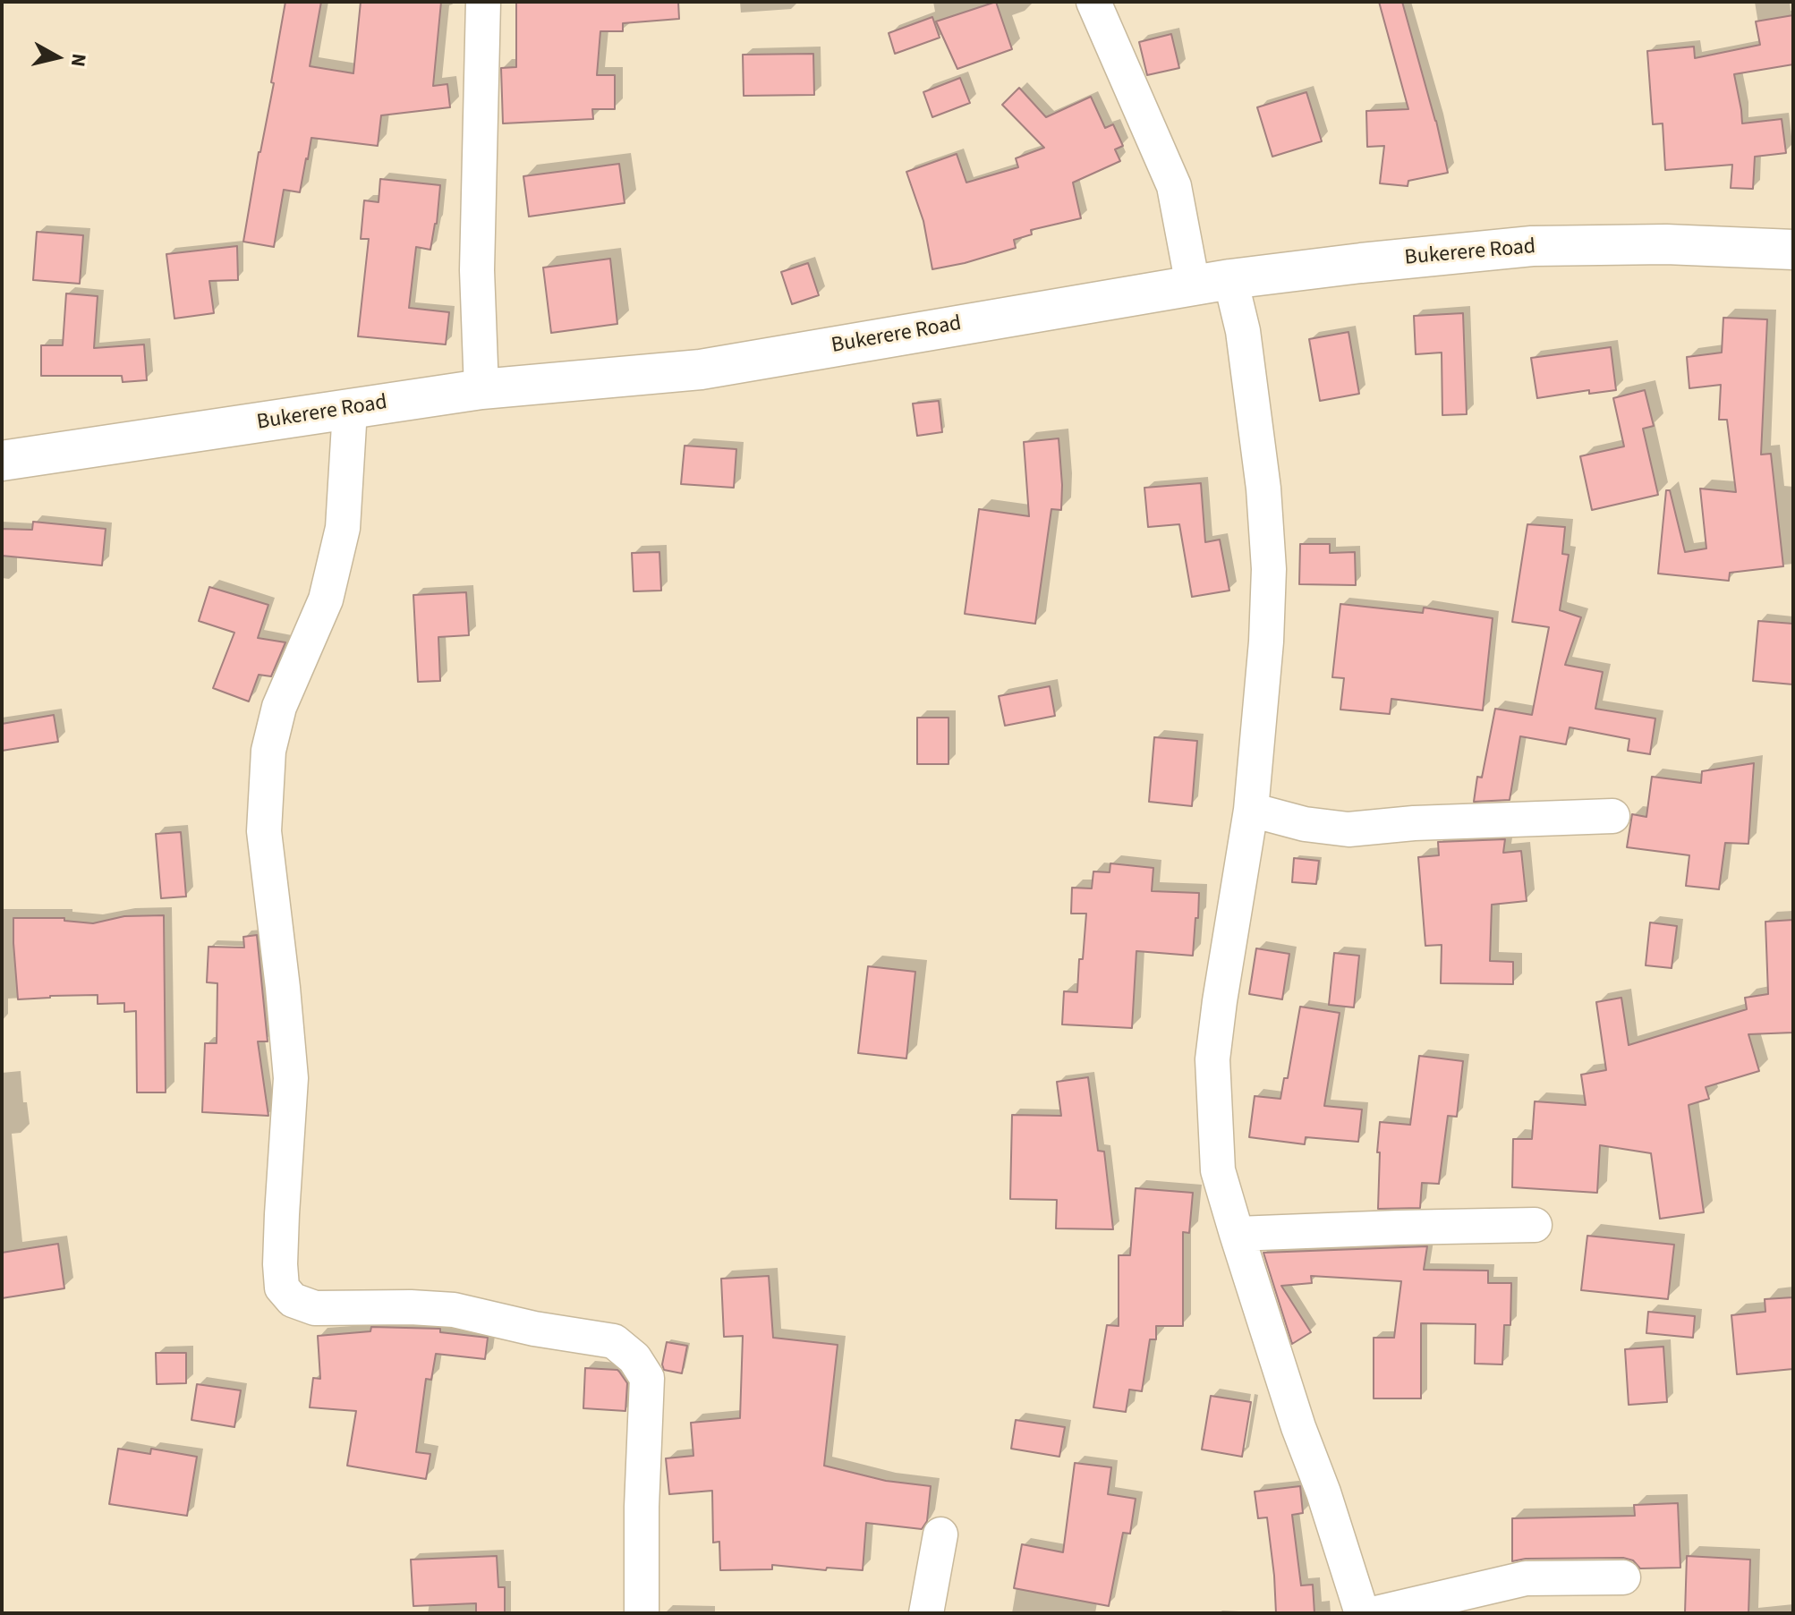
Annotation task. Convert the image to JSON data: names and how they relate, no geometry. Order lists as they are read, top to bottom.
{
  "streets": {
    "main road": ["Bukerere Road"]
  },
  "north": "right"
}
